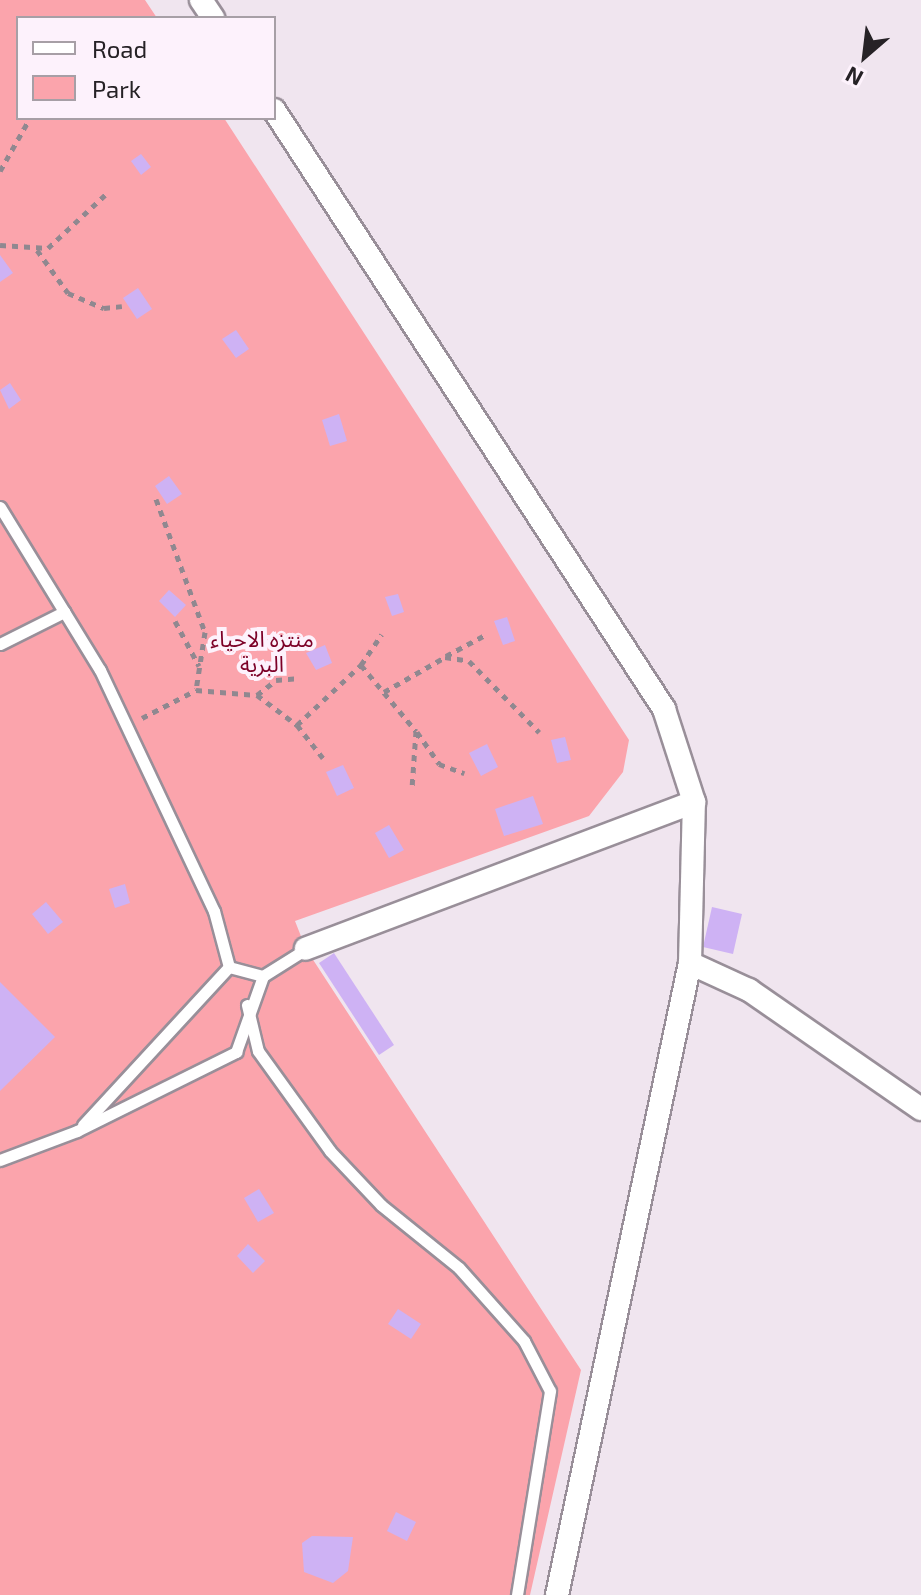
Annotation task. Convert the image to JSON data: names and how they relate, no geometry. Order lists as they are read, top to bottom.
{
  "parks": ["منتزه الاحياء البرية"],
  "legend": ["Road", "Park"],
  "north": "bottom left"
}
